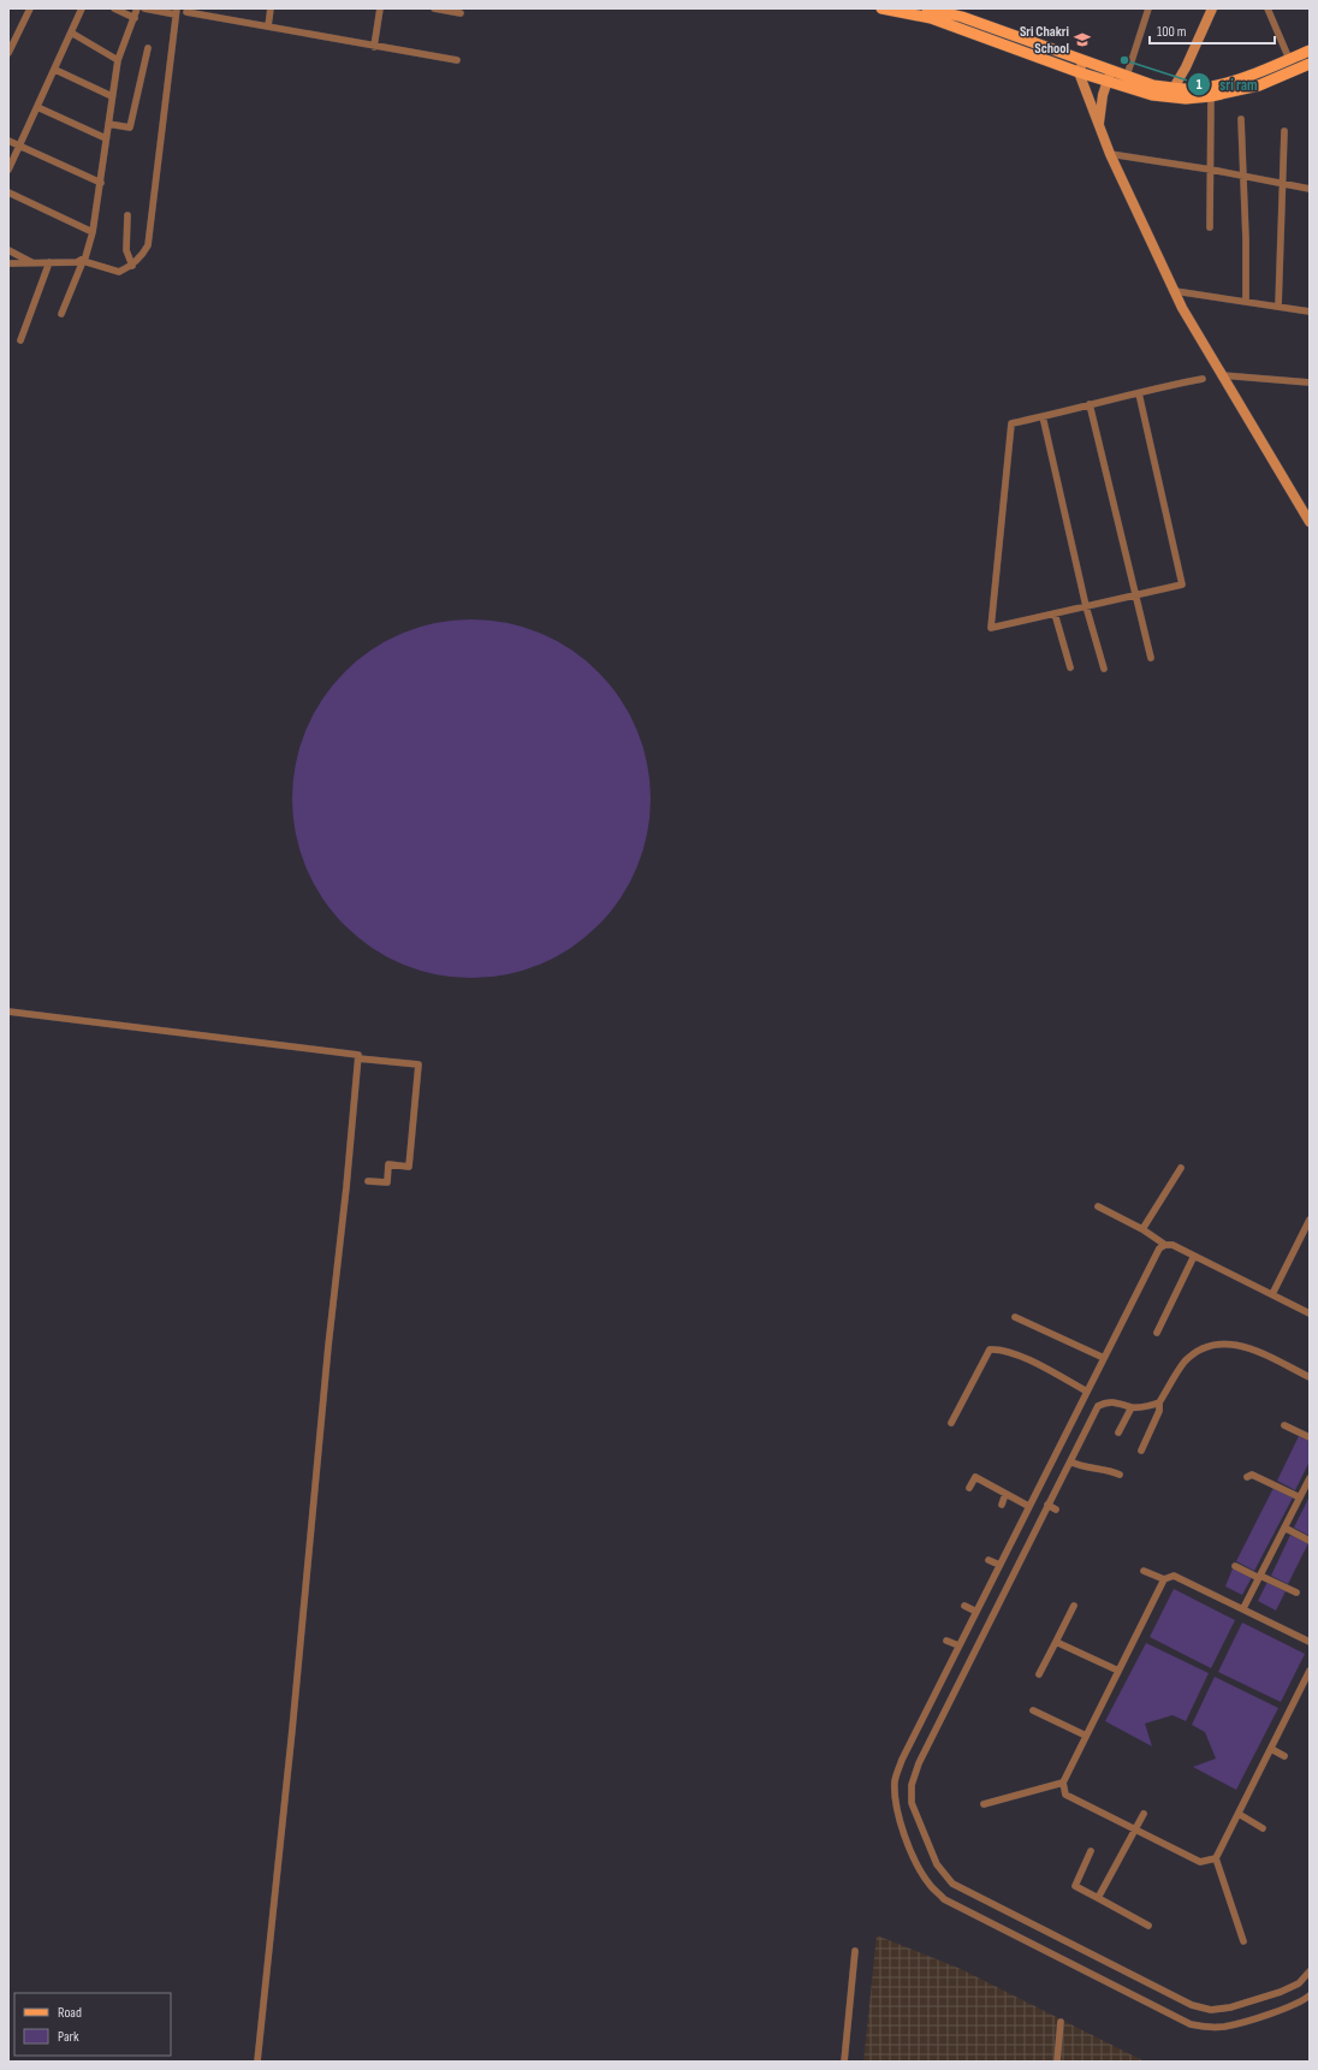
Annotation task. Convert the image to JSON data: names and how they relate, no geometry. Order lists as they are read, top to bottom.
{
  "places": {
    "school or university": ["Sri Chakri School"],
    "other": ["sri ram"]
  },
  "legend": ["Road", "Park"],
  "scale_bar": "100 m"
}
